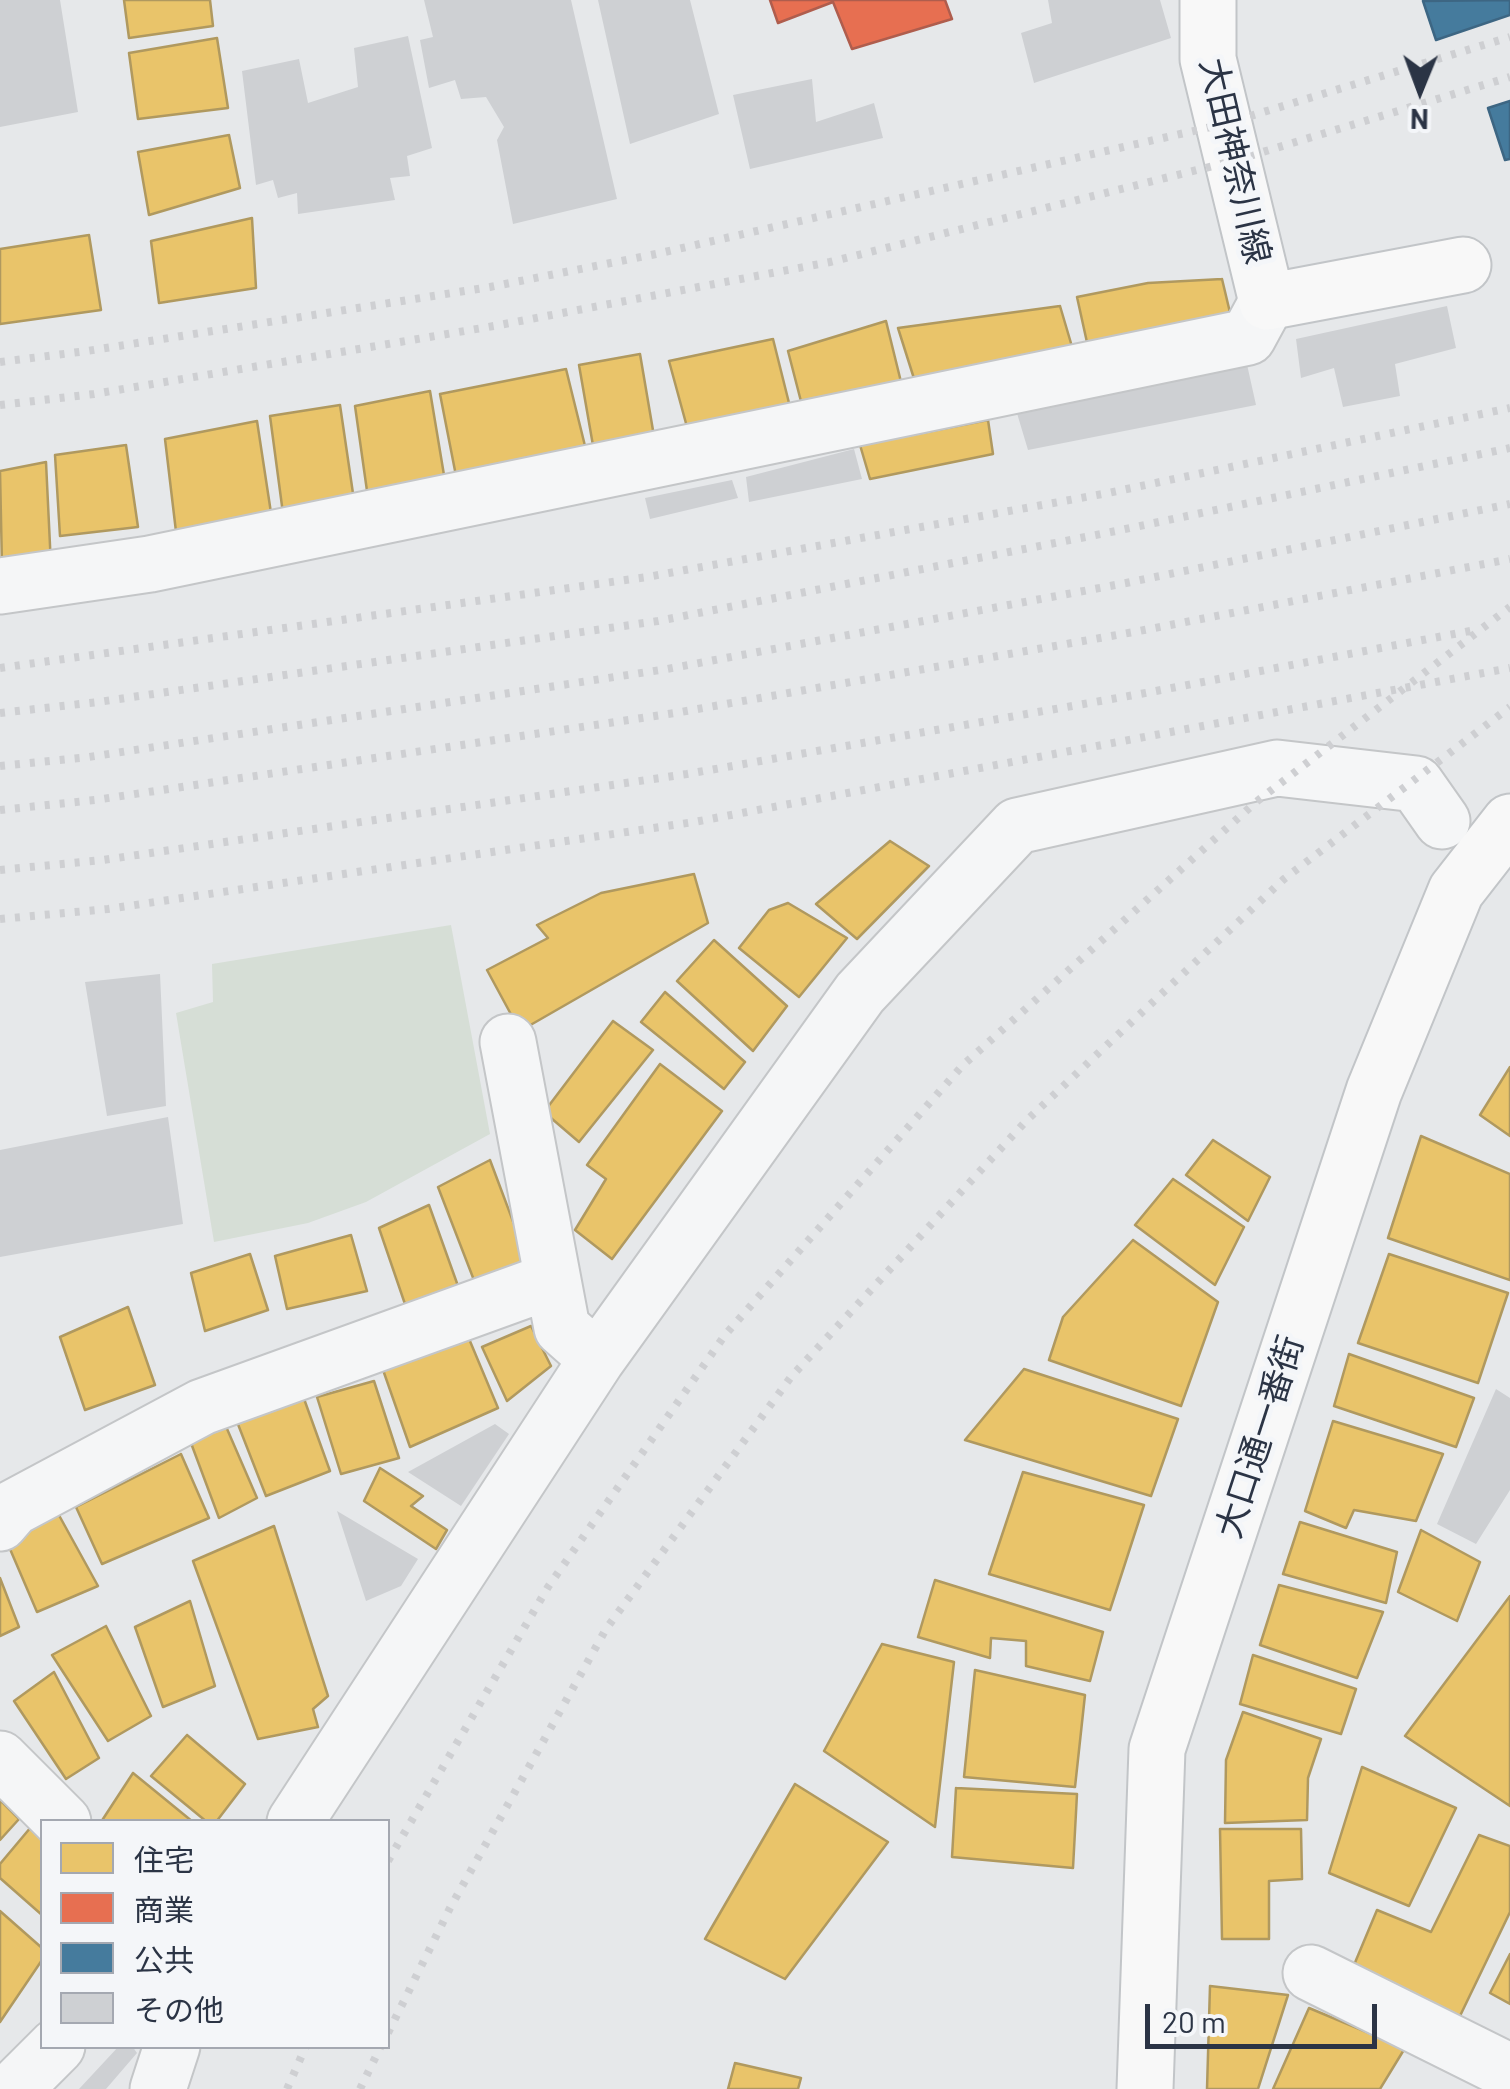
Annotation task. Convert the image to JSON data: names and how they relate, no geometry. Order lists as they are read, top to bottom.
{
  "streets": {
    "main road": ["大田神奈川線", "大口通一番街"]
  },
  "legend": [
    "住宅",
    "商業",
    "公共",
    "その他"
  ],
  "scale_bar": "20 m",
  "north": "bottom"
}
